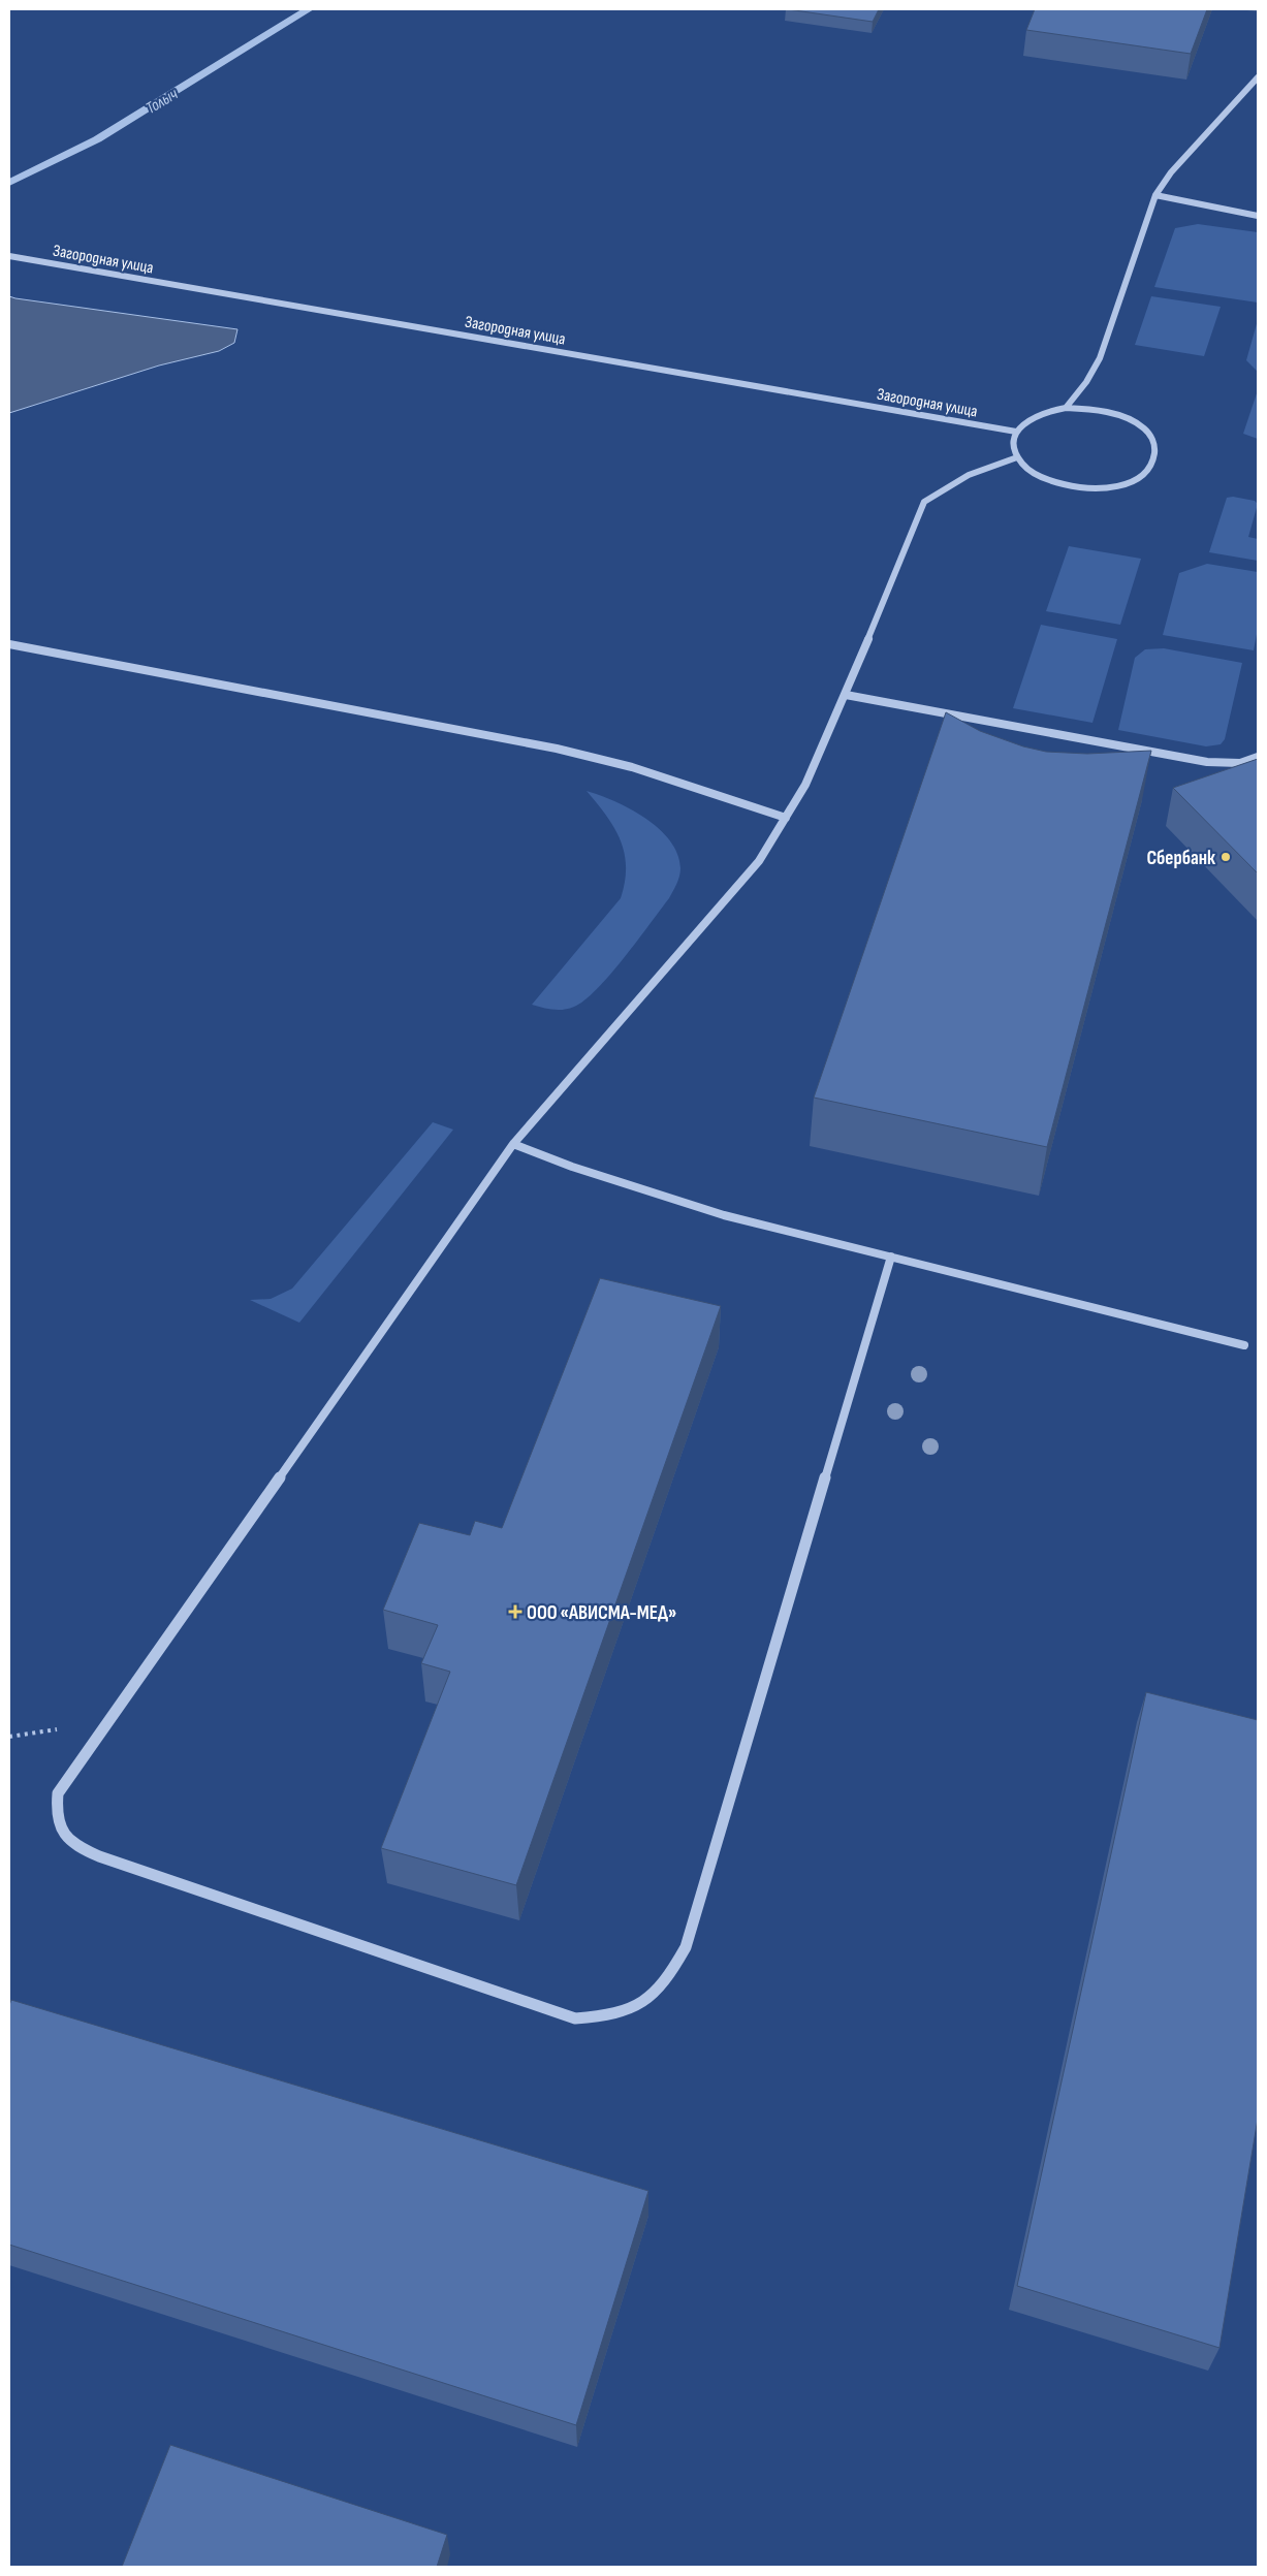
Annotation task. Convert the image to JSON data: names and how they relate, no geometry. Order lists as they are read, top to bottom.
{
  "streets": {
    "street": ["Загородная улица"]
  },
  "water": ["Толыч"],
  "places": {
    "other": ["Сбербанк"],
    "health": ["ООО «АВИСМА-МЕД»"]
  }
}
